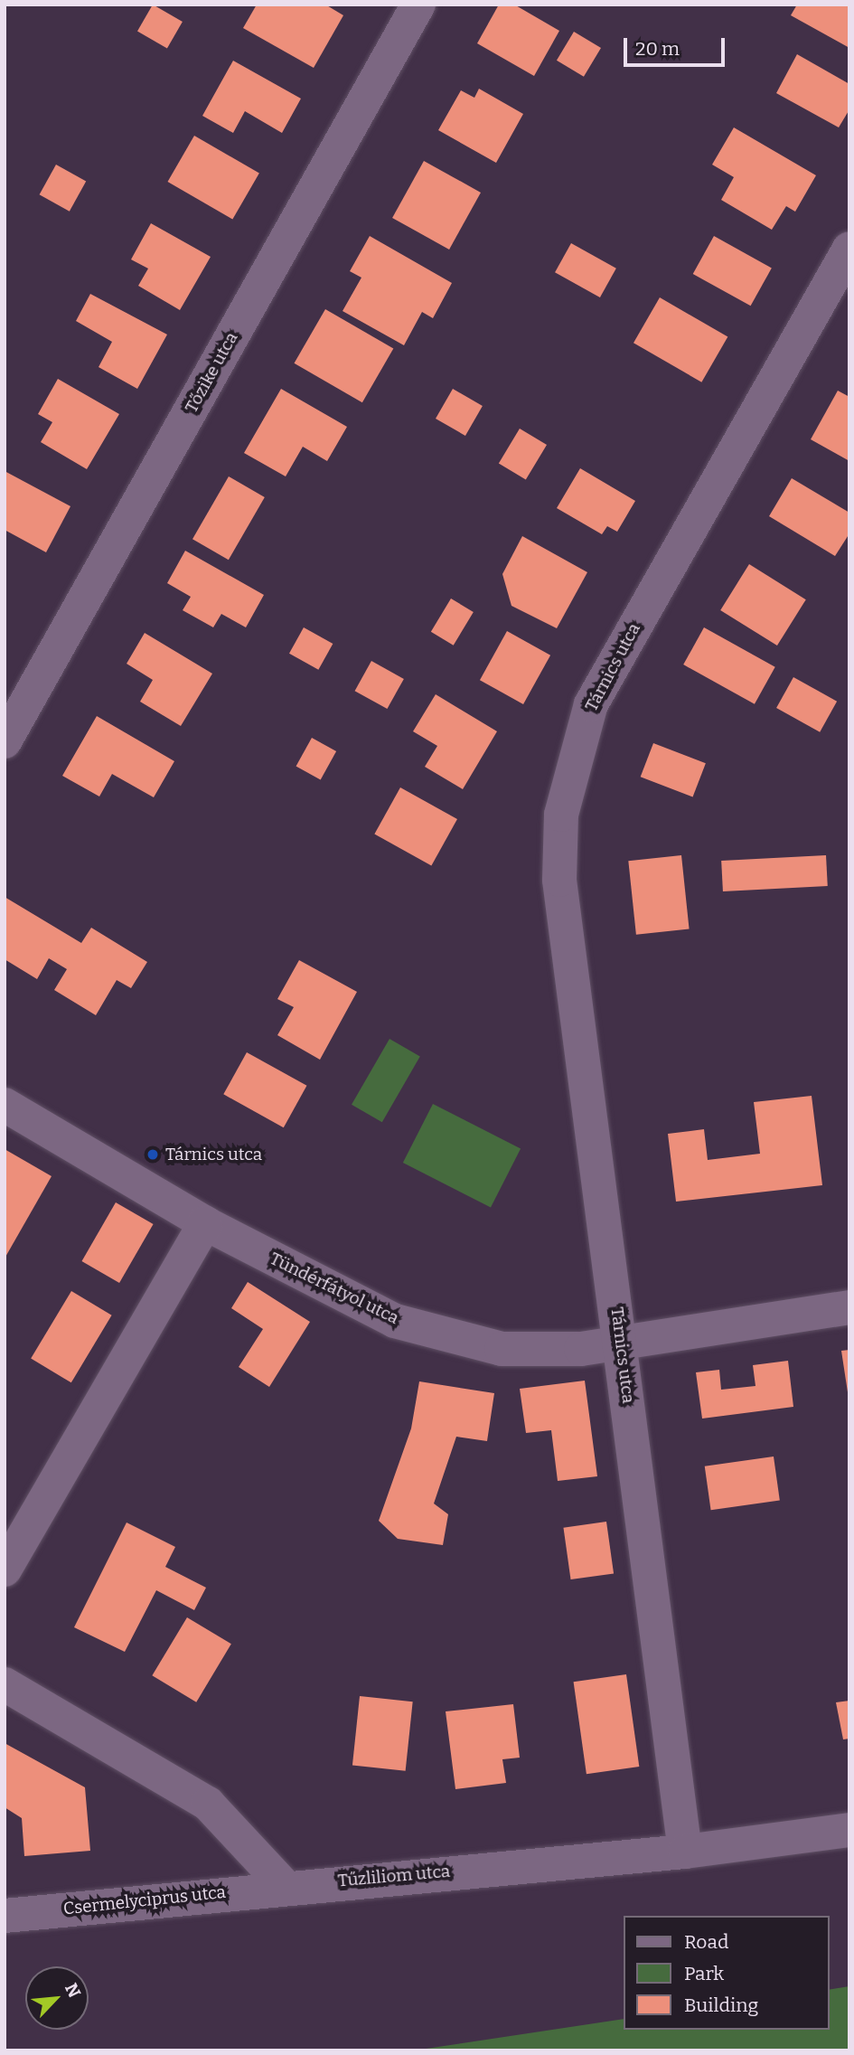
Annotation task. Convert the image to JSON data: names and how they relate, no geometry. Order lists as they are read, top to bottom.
{
  "streets": {
    "street": [
      "Tőzike utca",
      "Tárnics utca",
      "Tündérfátyol utca",
      "Tűzliliom utca",
      "Csermelyciprus utca"
    ]
  },
  "crossings": [
    ["Tárnics utca", "Tündérfátyol utca"],
    ["Tárnics utca", "Tűzliliom utca"],
    ["Tűzliliom utca", "Csermelyciprus utca"]
  ],
  "places": ["Tárnics utca"],
  "legend": ["Road", "Park", "Building"],
  "scale_bar": "20 m",
  "north": "top right"
}
